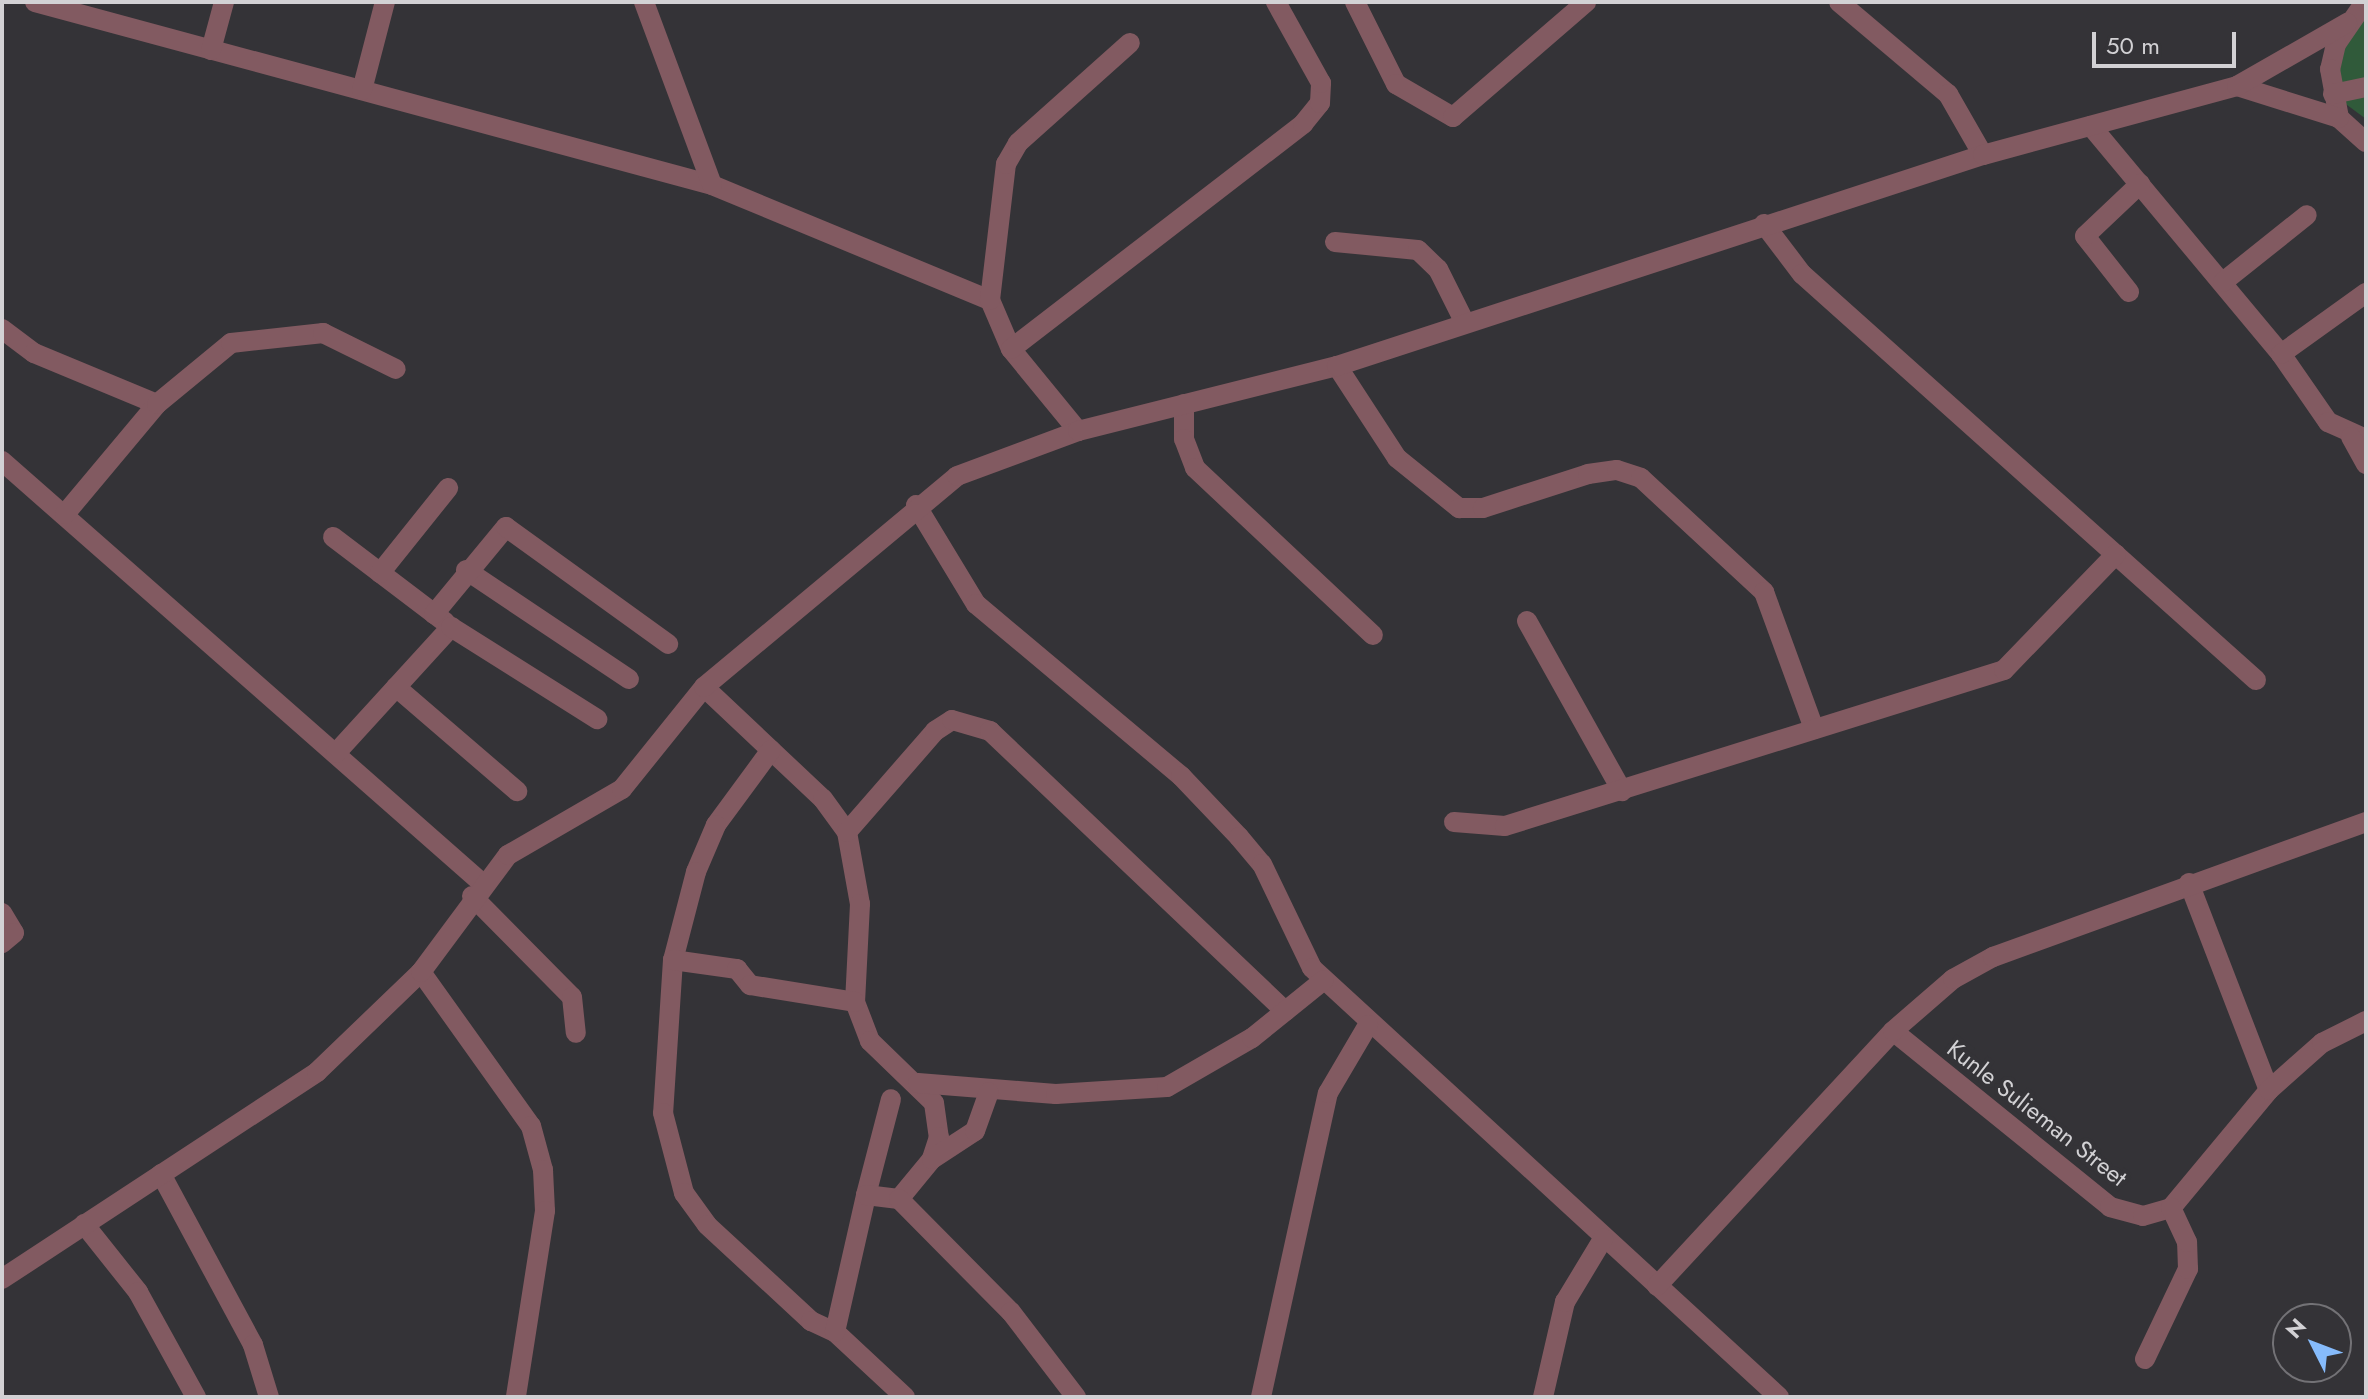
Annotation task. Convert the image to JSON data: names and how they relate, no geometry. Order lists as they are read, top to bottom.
{
  "streets": {
    "street": ["Kunle Sulieman Street"]
  },
  "scale_bar": "50 m",
  "north": "top left"
}
